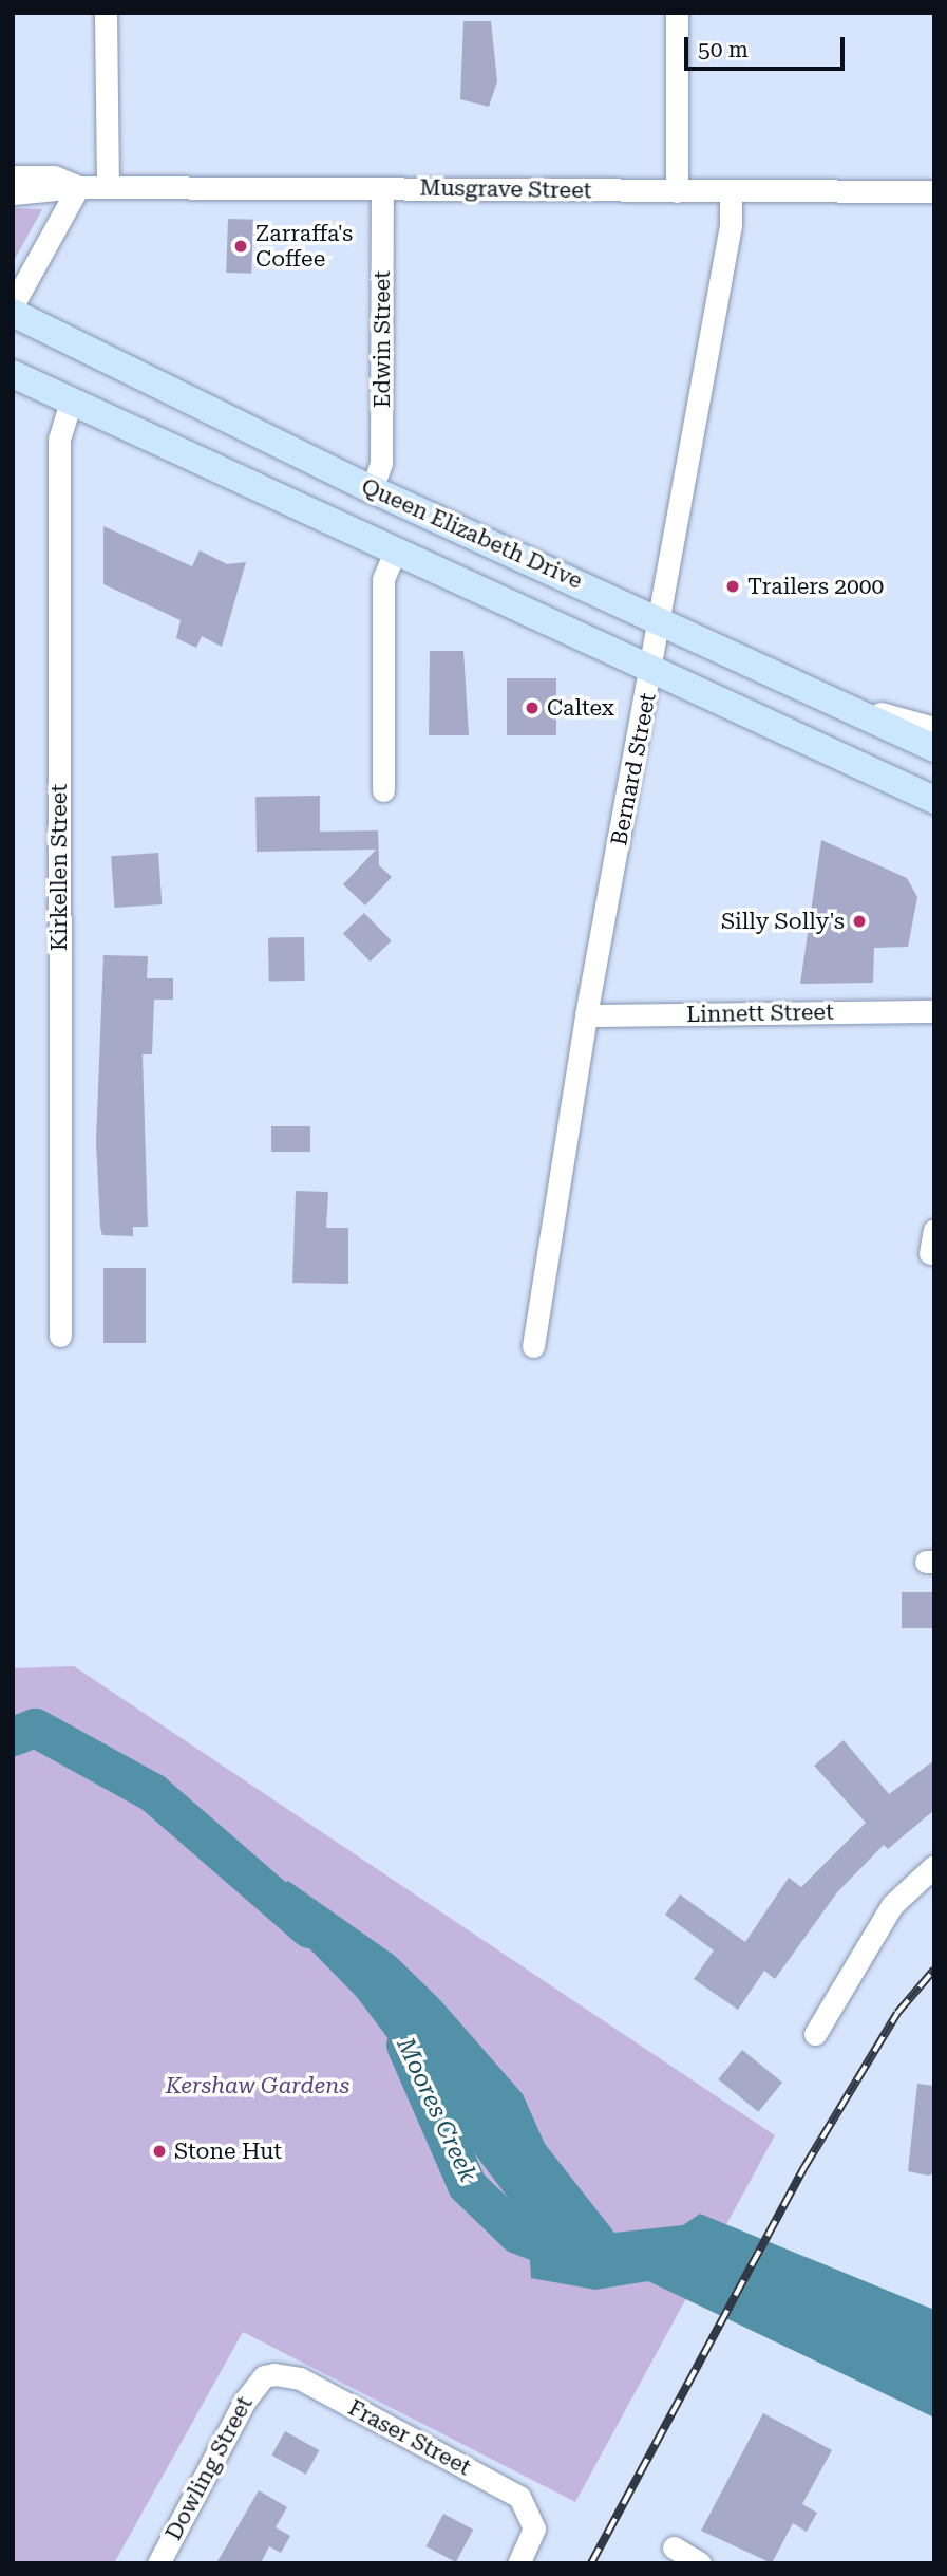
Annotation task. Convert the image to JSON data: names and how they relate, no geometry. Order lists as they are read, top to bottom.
{
  "streets": {
    "main road": ["Queen Elizabeth Drive"],
    "street": [
      "Musgrave Street",
      "Edwin Street",
      "Bernard Street",
      "Kirkellen Street",
      "Linnett Street",
      "Fraser Street",
      "Dowling Street"
    ]
  },
  "crossings": [
    ["Musgrave Street", "Edwin Street"],
    ["Musgrave Street", "Bernard Street"],
    ["Edwin Street", "Queen Elizabeth Drive"],
    ["Queen Elizabeth Drive", "Bernard Street"],
    ["Bernard Street", "Linnett Street"],
    ["Fraser Street", "Dowling Street"]
  ],
  "water": ["Moores Creek"],
  "parks": ["Kershaw Gardens"],
  "places": [
    "Zarraffa's Coffee",
    "Trailers 2000",
    "Caltex",
    "Silly Solly's",
    "Stone Hut"
  ],
  "scale_bar": "50 m"
}
